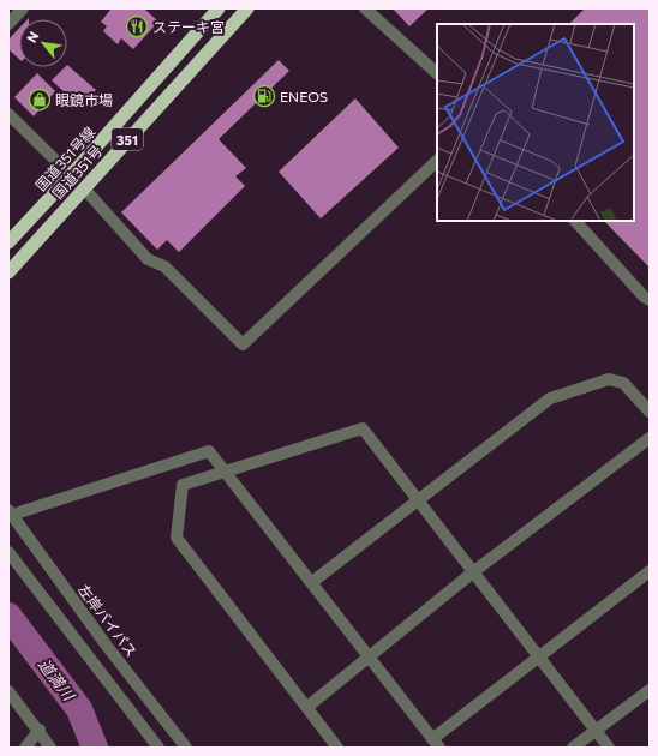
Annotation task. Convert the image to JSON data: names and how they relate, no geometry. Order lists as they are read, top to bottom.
{
  "streets": {
    "highway": ["351", "国道351号線", "国道351号"],
    "street": ["左岸バイパス"]
  },
  "water": ["道満川"],
  "places": {
    "restaurant": ["ステーキ宮"],
    "fuel station": ["ENEOS"],
    "shop": ["眼鏡市場"]
  },
  "north": "top left"
}
